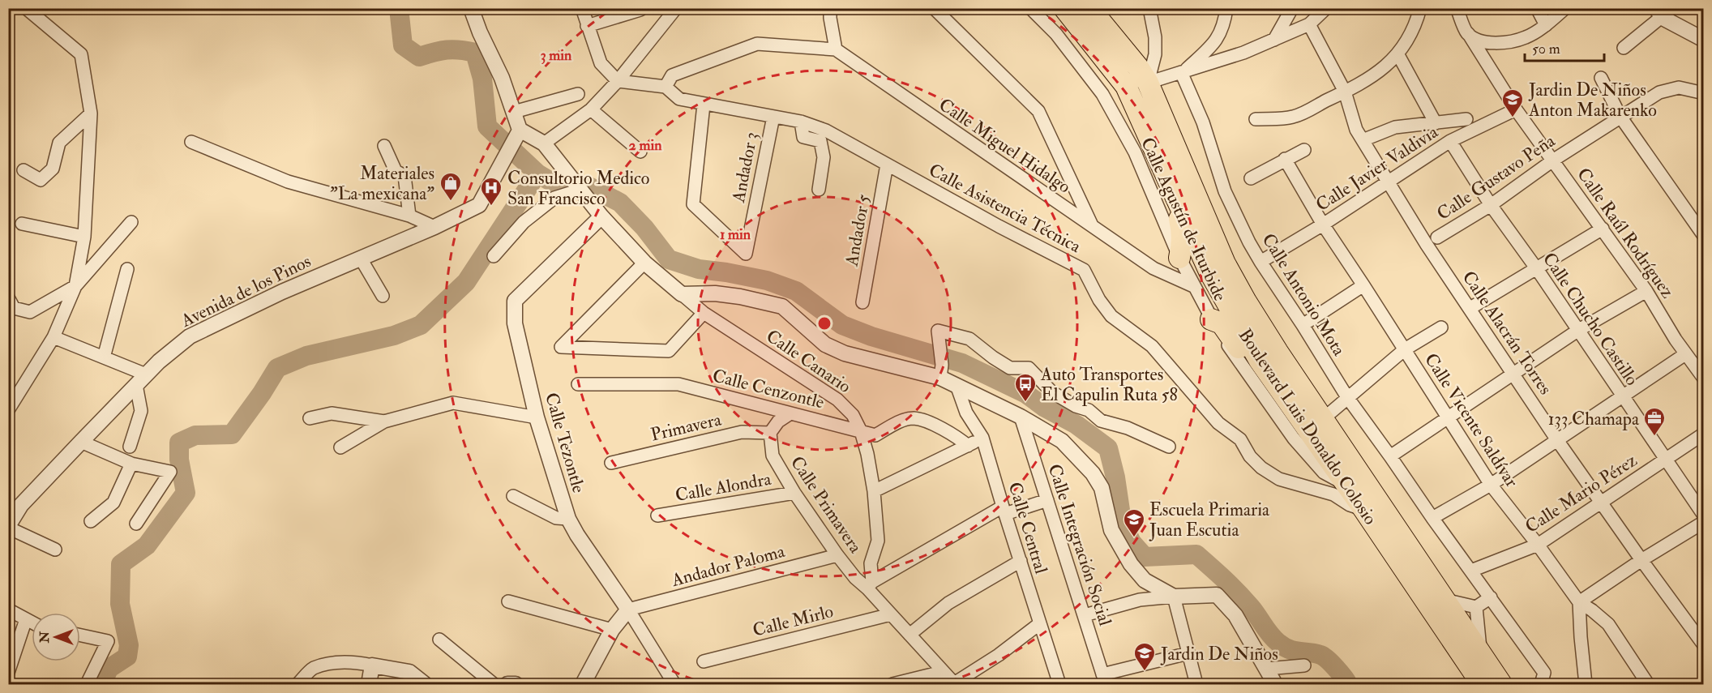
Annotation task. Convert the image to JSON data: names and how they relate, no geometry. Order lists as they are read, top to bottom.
{
  "streets": {
    "highway": ["Boulevard Luis Donaldo Colosio"],
    "street": [
      "Calle Miguel Hidalgo",
      "Andador 3",
      "Calle Javier Valdivia",
      "Calle Gustavo Peña",
      "Calle Asistencia Técnica",
      "Calle Agustín de Iturbide",
      "Andador 5",
      "Calle Raúl Rodríguez",
      "Avenida de los Pinos",
      "Calle Antonio Mota",
      "Calle Chucho Castillo",
      "Calle Alacrán Torres",
      "Calle Canario",
      "Calle Cenzontle",
      "Calle Vicente Saldívar",
      "Primavera",
      "Calle Tezontle",
      "Calle Alondra",
      "Calle Mario Pérez",
      "Calle Primavera",
      "Calle Central",
      "Calle Integración Social",
      "Andador Paloma",
      "Calle Mirlo"
    ]
  },
  "crossings": [
    ["Calle Miguel Hidalgo", "Calle Agustín de Iturbide"],
    ["Andador 3", "Calle Asistencia Técnica"],
    ["Calle Javier Valdivia", "Calle Raúl Rodríguez"],
    ["Calle Javier Valdivia", "Calle Antonio Mota"],
    ["Calle Javier Valdivia", "Calle Chucho Castillo"],
    ["Calle Javier Valdivia", "Calle Alacrán Torres"],
    ["Calle Javier Valdivia", "Calle Vicente Saldívar"],
    ["Calle Gustavo Peña", "Calle Raúl Rodríguez"],
    ["Calle Gustavo Peña", "Calle Chucho Castillo"],
    ["Calle Asistencia Técnica", "Andador 5"],
    ["Calle Asistencia Técnica", "Boulevard Luis Donaldo Colosio"],
    ["Calle Agustín de Iturbide", "Boulevard Luis Donaldo Colosio"],
    ["Calle Antonio Mota", "Calle Mario Pérez"],
    ["Calle Chucho Castillo", "Calle Mario Pérez"],
    ["Calle Alacrán Torres", "Calle Mario Pérez"],
    ["Calle Canario", "Calle Cenzontle"],
    ["Calle Canario", "Calle Primavera"],
    ["Calle Vicente Saldívar", "Calle Mario Pérez"],
    ["Primavera", "Calle Primavera"],
    ["Calle Tezontle", "Andador Paloma"],
    ["Calle Alondra", "Calle Primavera"],
    ["Calle Primavera", "Andador Paloma"]
  ],
  "places": {
    "school or university": ["Jardin De Niños Anton Makarenko", "Escuela Primaria Juan Escutia", "Jardin De Niños"],
    "shop": ["Materiales \"La mexicana\""],
    "hospital": ["Consultorio Medico San Francisco"],
    "bus stop": ["Auto Transportes El Capulin Ruta 58"],
    "office": ["133 Chamapa"]
  },
  "scale_bar": "50 m",
  "north": "left",
  "rings": ["3 min", "2 min", "1 min"]
}
